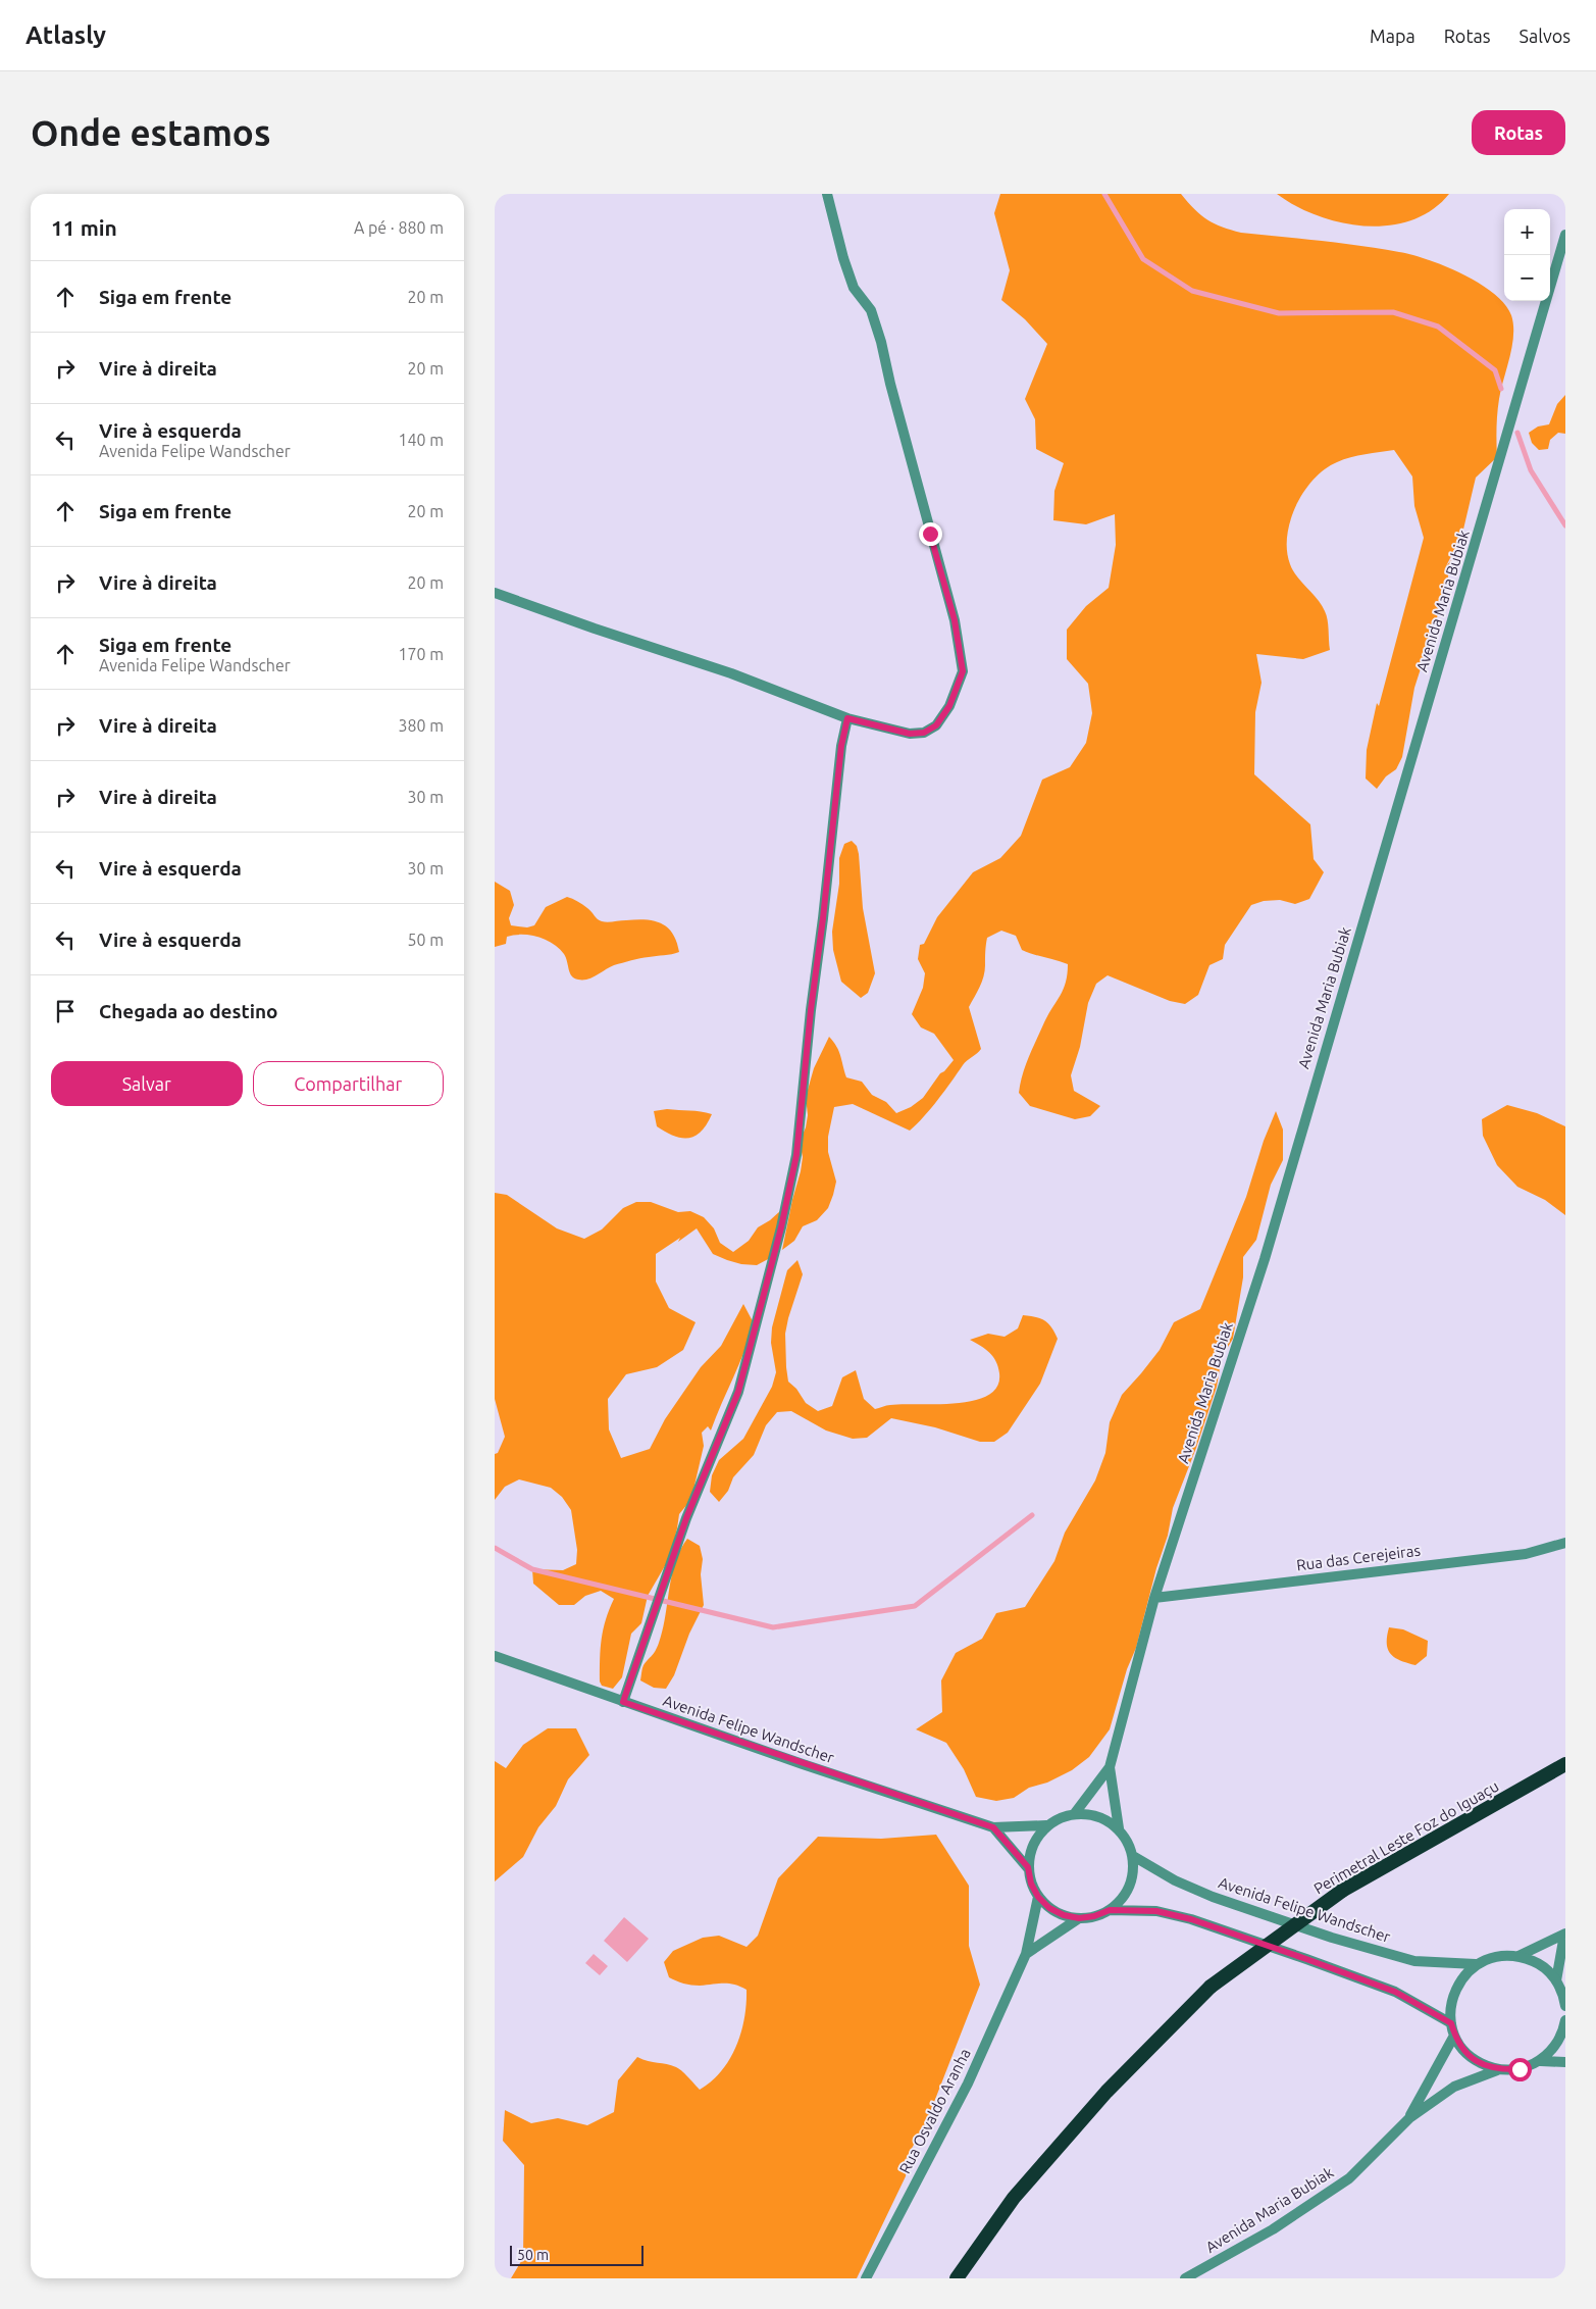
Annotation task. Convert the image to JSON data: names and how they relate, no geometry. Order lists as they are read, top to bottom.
{
  "streets": {
    "highway": ["Perimetral Leste Foz do Iguaçu"],
    "street": [
      "Avenida Maria Bubiak",
      "Rua das Cerejeiras",
      "Avenida Felipe Wandscher",
      "Rua Osvaldo Aranha"
    ]
  },
  "crossings": [
    ["Avenida Maria Bubiak", "Rua das Cerejeiras"],
    ["Avenida Maria Bubiak", "Avenida Felipe Wandscher"],
    ["Avenida Maria Bubiak", "Rua Osvaldo Aranha"],
    ["Avenida Felipe Wandscher", "Rua Osvaldo Aranha"]
  ],
  "scale_bar": "50 m",
  "page": {
    "header": "Atlasly",
    "nav": ["Mapa", "Rotas", "Salvos"],
    "buttons": [
      "Rotas",
      ["Salvar", "Compartilhar"]
    ],
    "title": "Onde estamos",
    "heading": ["11 min", "A pé · 880 m"],
    "map_buttons": ["+", "−"],
    "list": [
      ["Siga em frente", "20 m"],
      ["Vire à direita", "20 m"],
      ["Vire à esquerda", "Avenida Felipe Wandscher", "140 m"],
      ["Siga em frente", "20 m"],
      ["Vire à direita", "20 m"],
      ["Siga em frente", "Avenida Felipe Wandscher", "170 m"],
      ["Vire à direita", "380 m"],
      ["Vire à direita", "30 m"],
      ["Vire à esquerda", "30 m"],
      ["Vire à esquerda", "50 m"],
      "Chegada ao destino"
    ],
    "scale": "50 m"
  }
}
